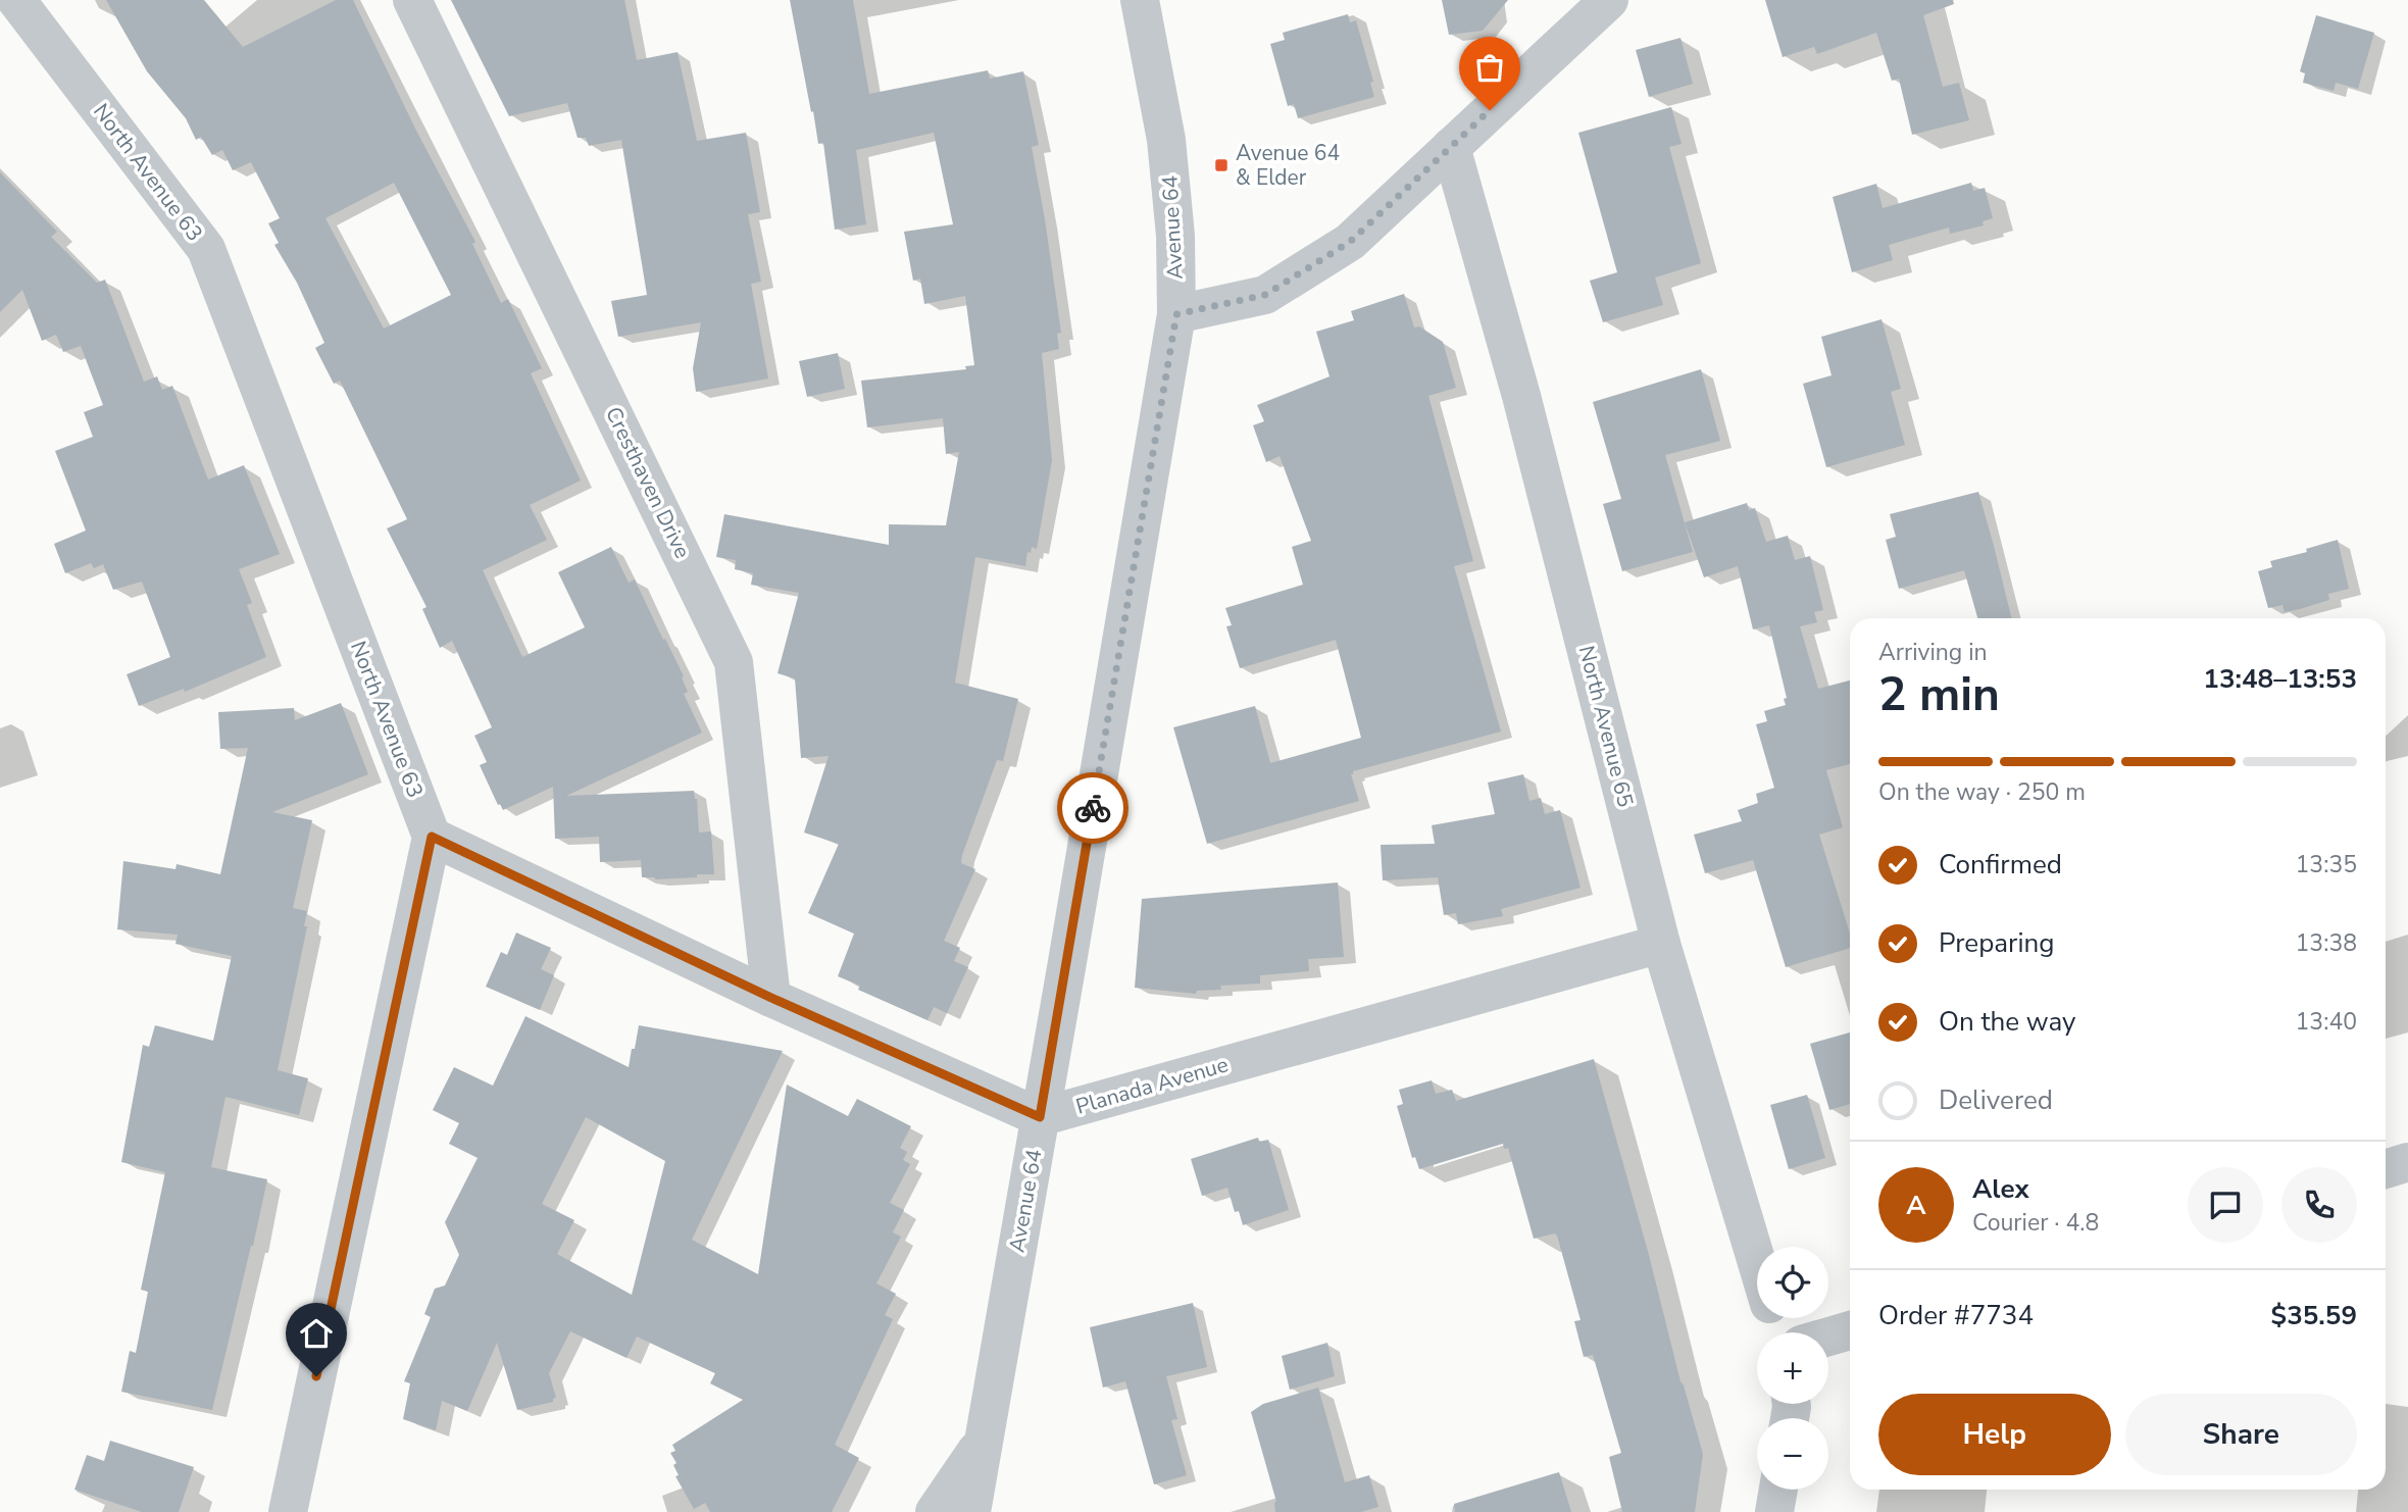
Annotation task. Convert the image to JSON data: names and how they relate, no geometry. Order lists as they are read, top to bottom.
{
  "streets": {
    "street": [
      "North Avenue 63",
      "Avenue 64",
      "Cresthaven Drive",
      "North Avenue 65",
      "Planada Avenue"
    ]
  },
  "crossings": [
    ["Avenue 64", "Planada Avenue"],
    ["North Avenue 65", "Planada Avenue"]
  ],
  "places": {
    "transit": ["Avenue 64 & Elder"]
  },
  "page": {
    "heading": ["2 min", "Arriving in", "13:48–13:53"],
    "panel": [
      "Alex",
      "Courier · 4.8",
      "Order #7734",
      "$35.59"
    ],
    "bar": "On the way · 250 m",
    "list": [
      ["Confirmed", "13:35"],
      ["Preparing", "13:38"],
      ["On the way", "13:40"],
      "Delivered"
    ],
    "round": "A",
    "map_buttons": ["+", "−"],
    "buttons": ["Help", "Share"]
  }
}
